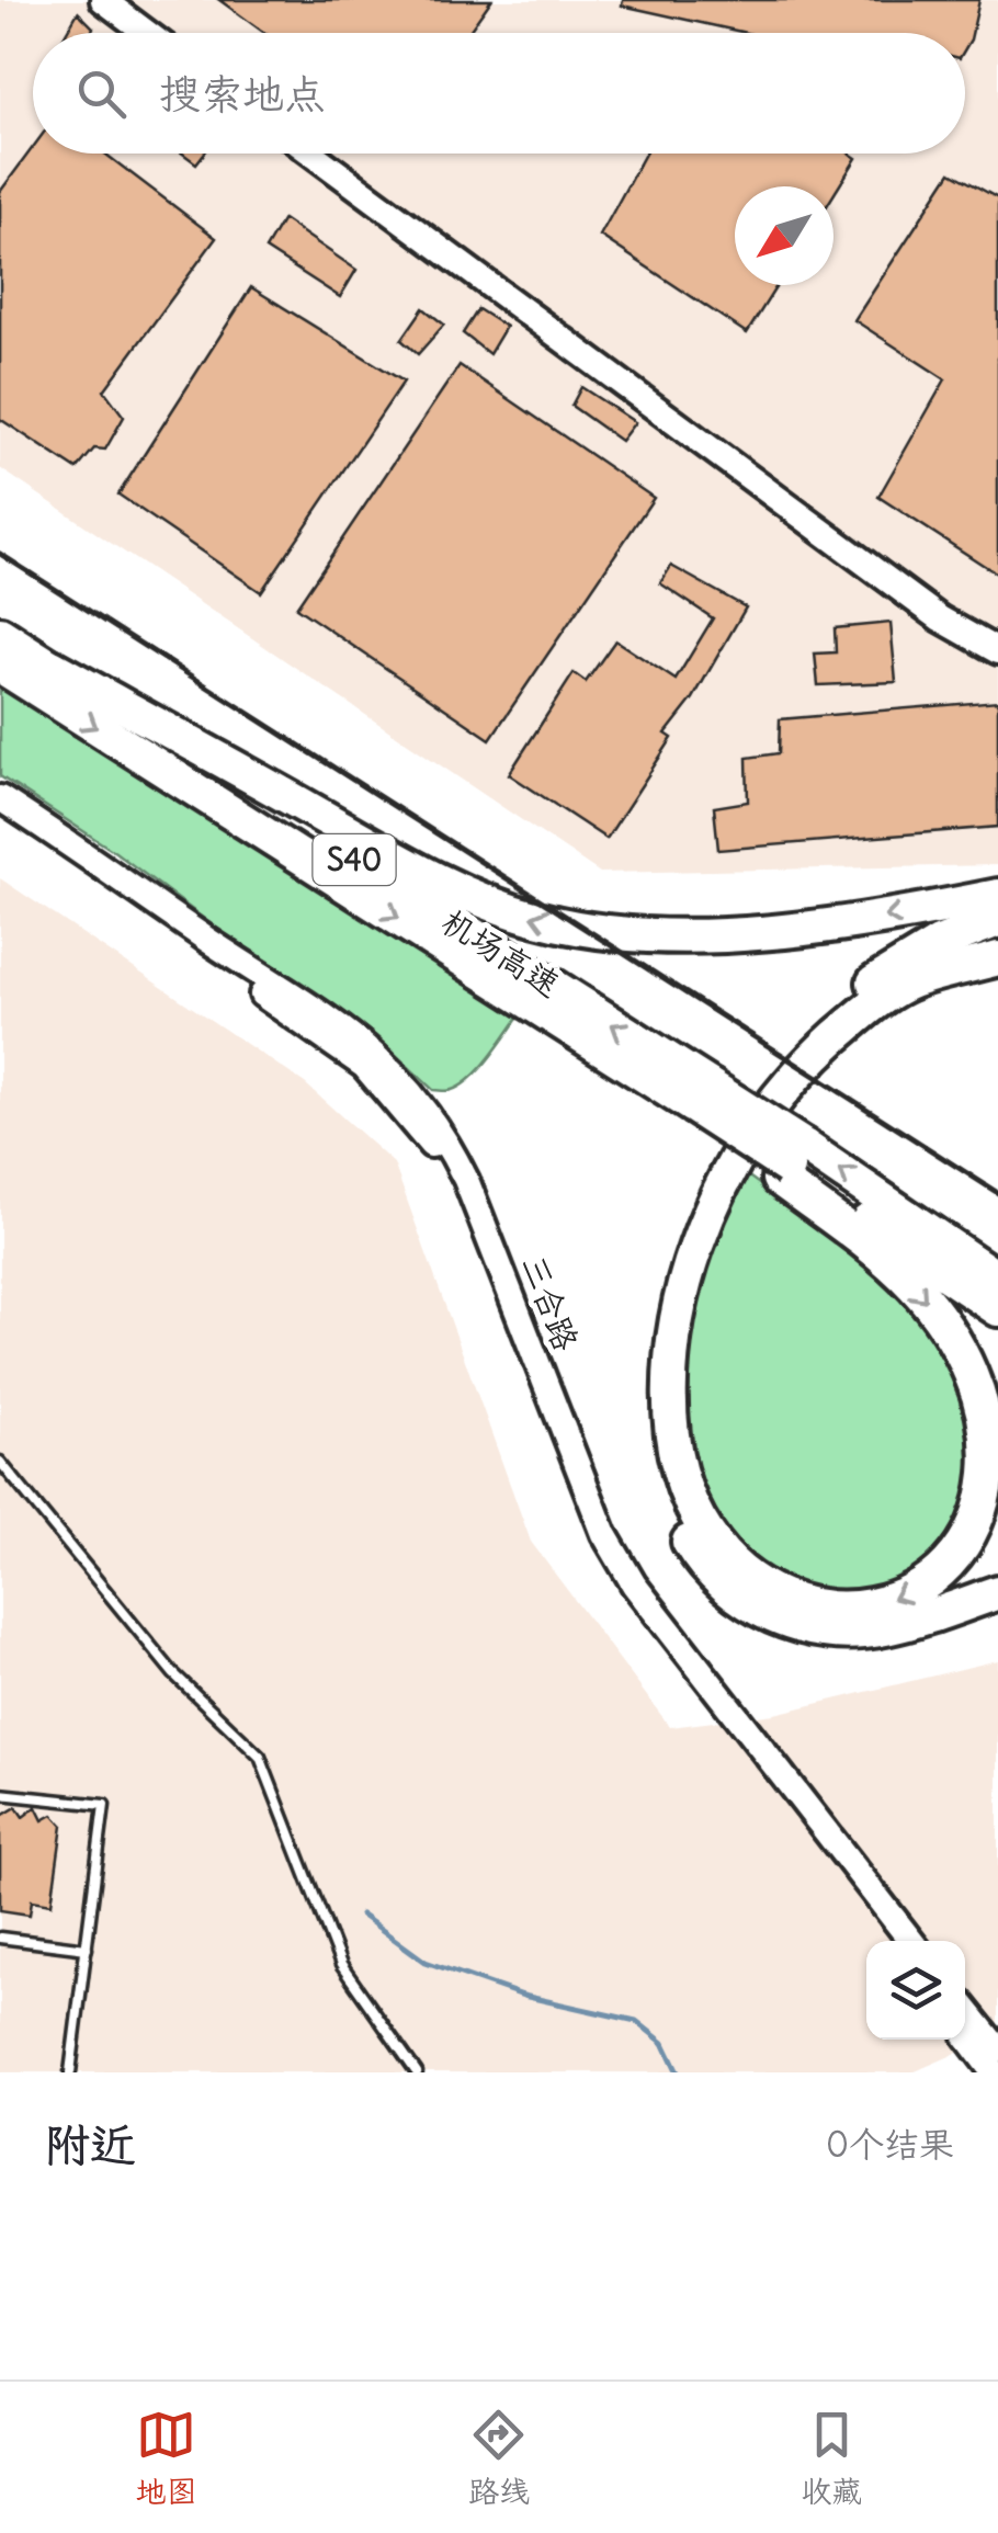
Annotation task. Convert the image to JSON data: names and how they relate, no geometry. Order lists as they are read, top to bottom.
{
  "streets": {
    "highway": ["S40", "机场高速"],
    "main road": ["三合路"]
  },
  "north": "bottom left",
  "page": {
    "search": "搜索地点",
    "heading": ["附近", "0个结果"],
    "nav": ["地图", "路线", "收藏"]
  }
}
